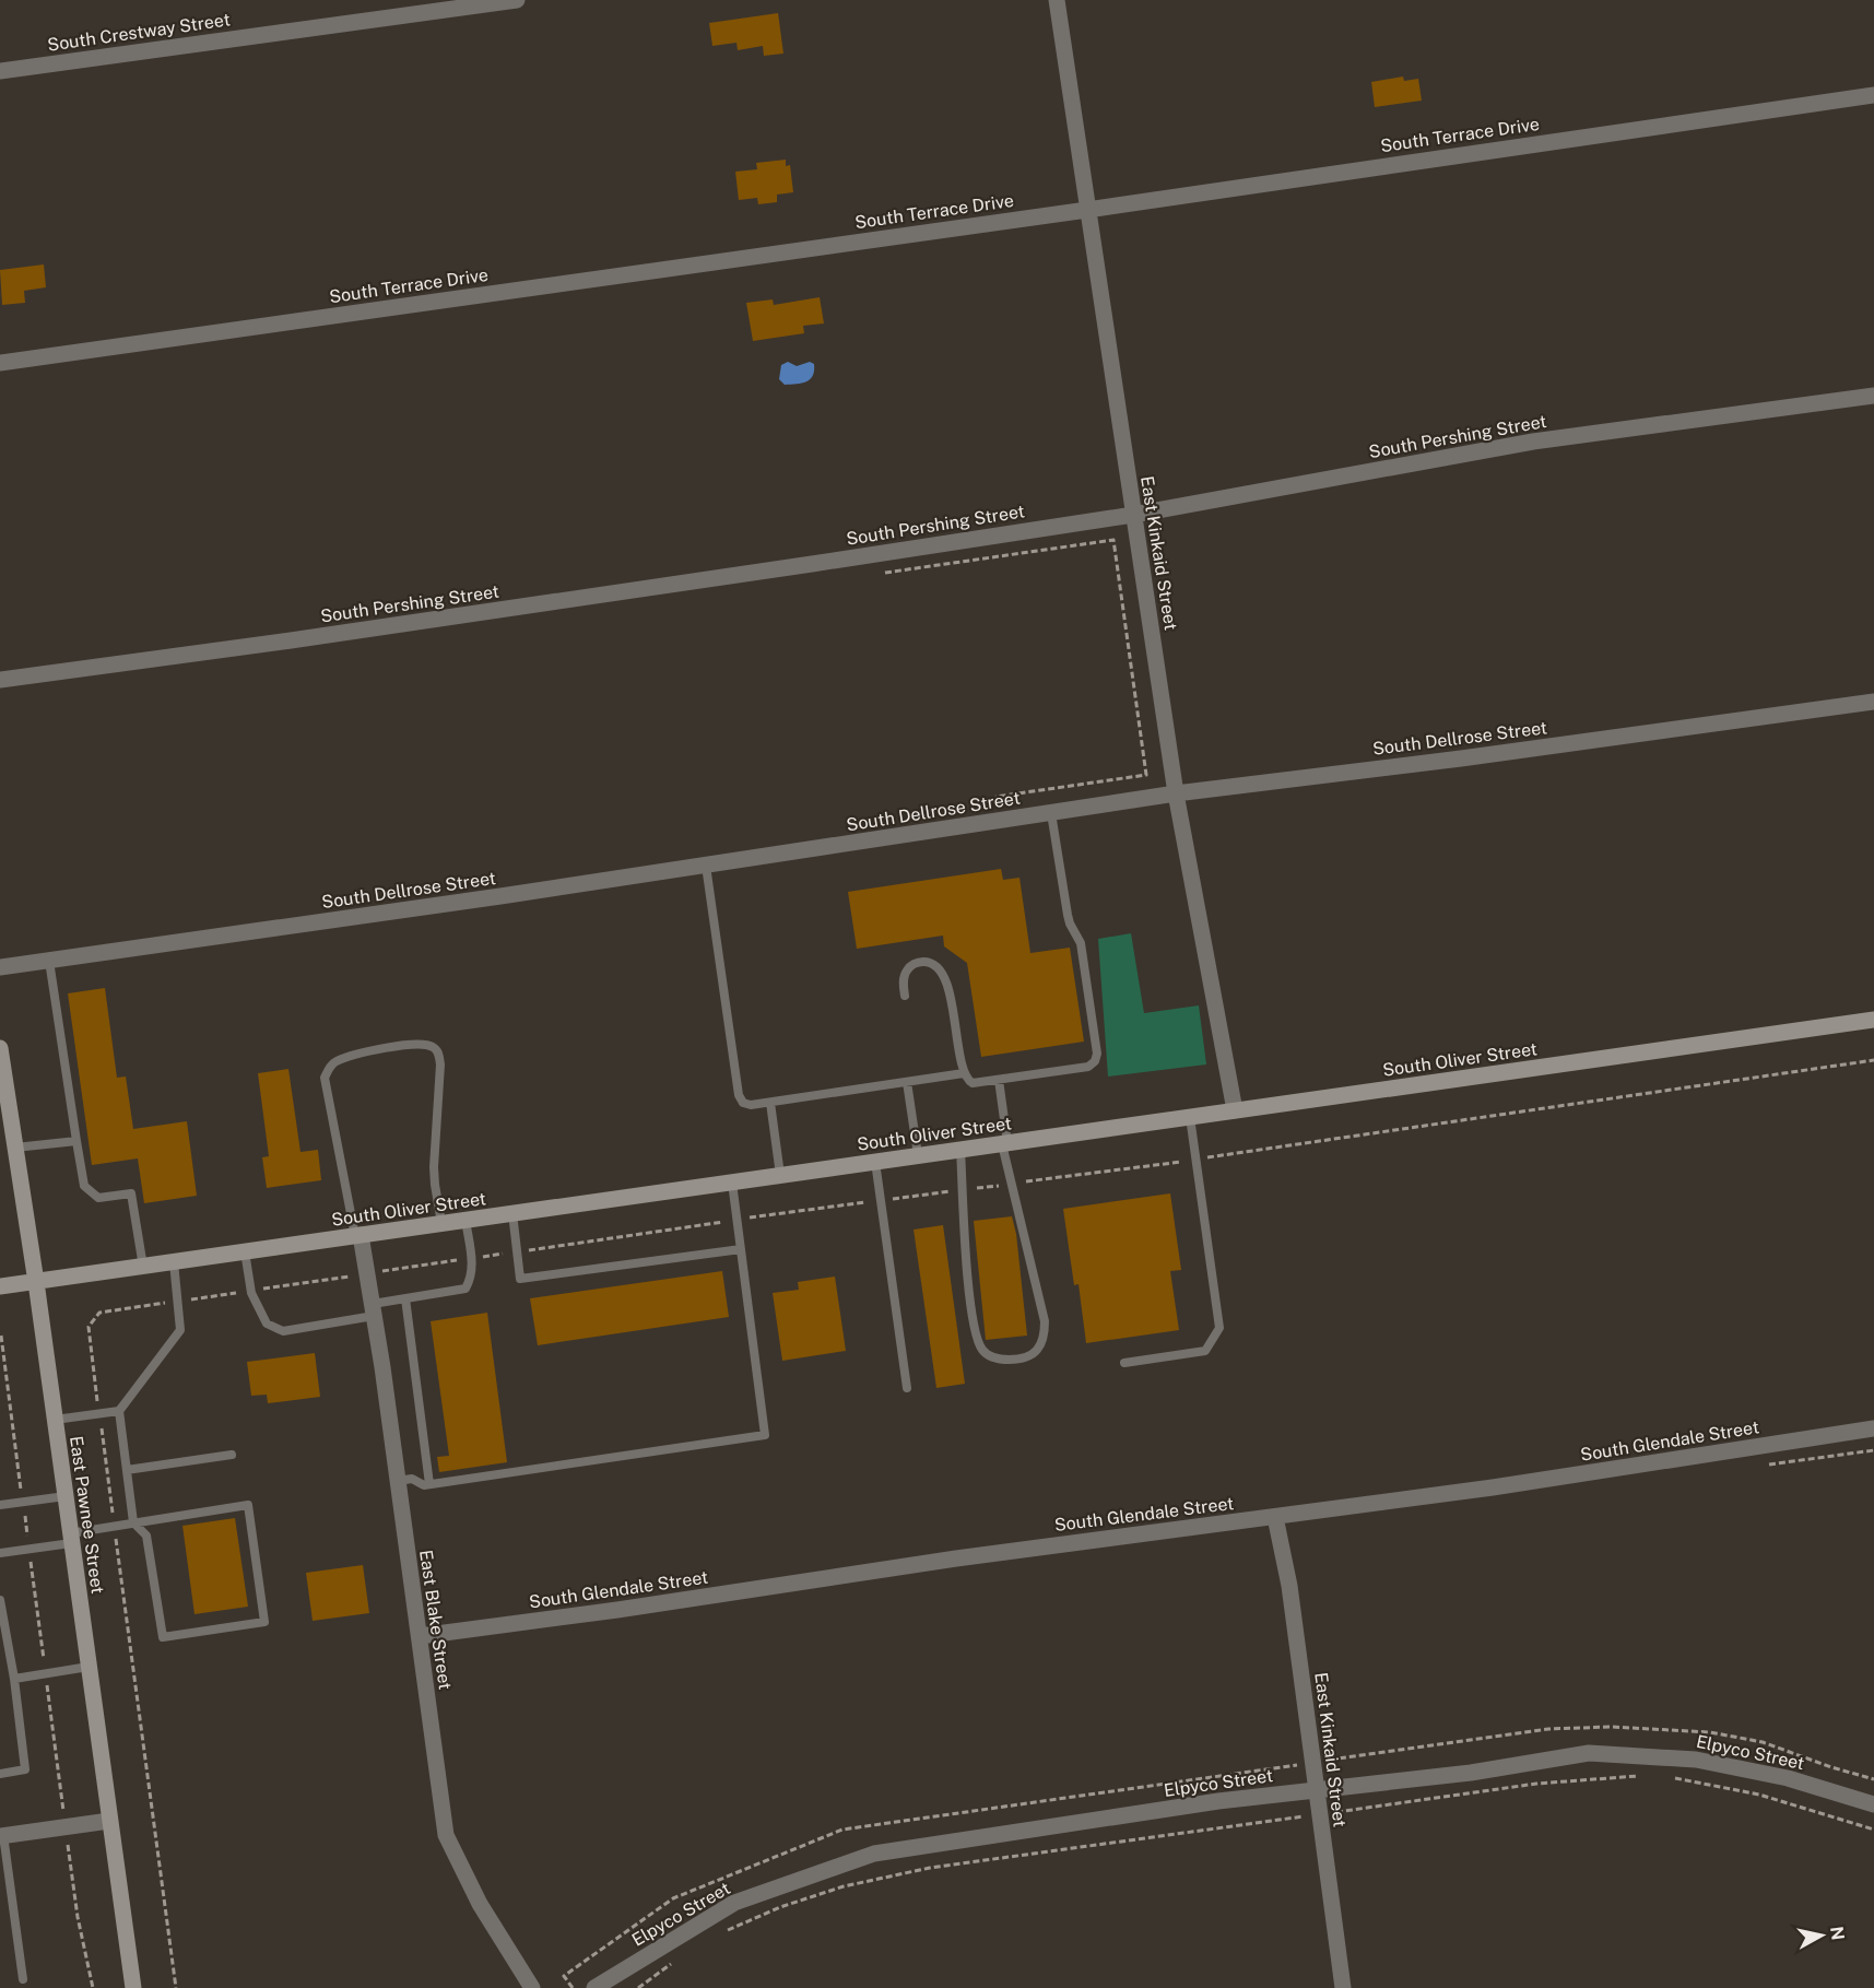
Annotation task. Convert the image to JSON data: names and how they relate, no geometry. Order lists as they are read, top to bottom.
{
  "streets": {
    "main road": ["South Oliver Street", "East Pawnee Street"],
    "street": [
      "South Crestway Street",
      "South Terrace Drive",
      "South Pershing Street",
      "East Kinkaid Street",
      "South Dellrose Street",
      "South Glendale Street",
      "East Blake Street",
      "Elpyco Street"
    ]
  },
  "crossings": [
    ["South Terrace Drive", "East Kinkaid Street"],
    ["South Pershing Street", "East Kinkaid Street"],
    ["East Kinkaid Street", "South Dellrose Street"],
    ["East Kinkaid Street", "South Oliver Street"],
    ["East Kinkaid Street", "South Glendale Street"],
    ["East Kinkaid Street", "Elpyco Street"],
    ["South Oliver Street", "East Pawnee Street"],
    ["South Oliver Street", "East Blake Street"],
    ["South Glendale Street", "East Blake Street"]
  ],
  "north": "right"
}
